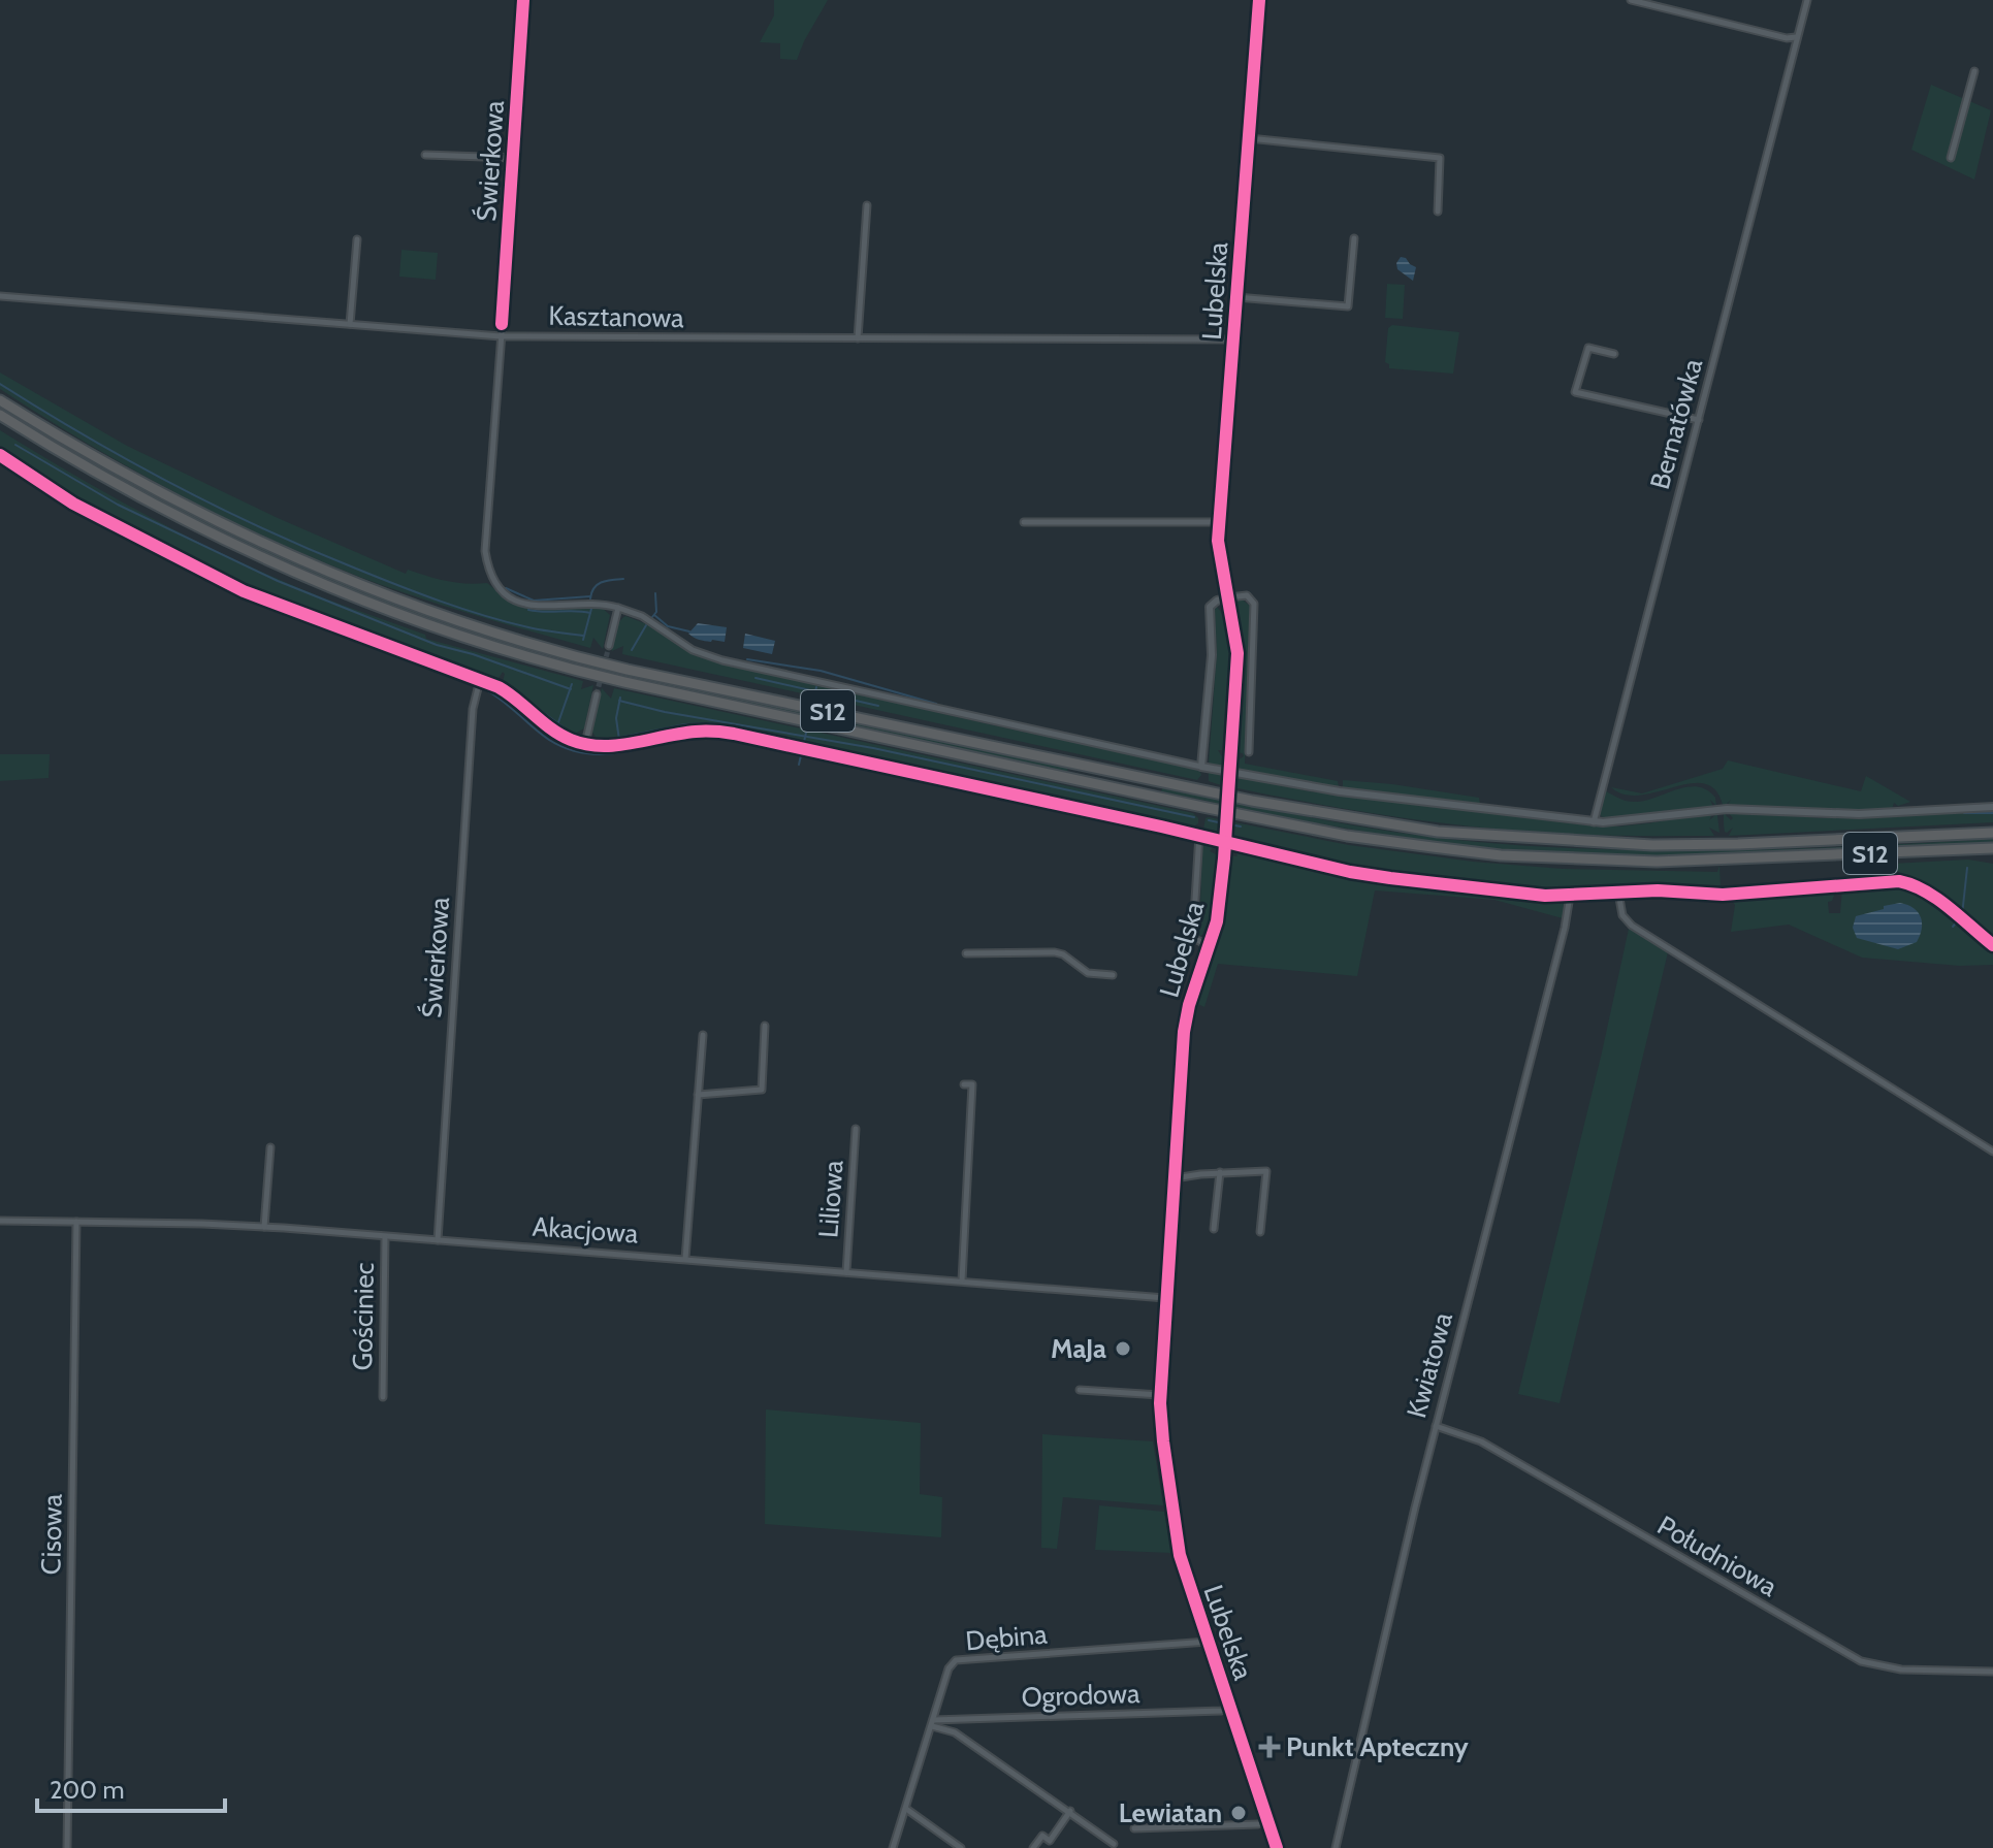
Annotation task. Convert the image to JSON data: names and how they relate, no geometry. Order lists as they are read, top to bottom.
{
  "streets": {
    "highway": ["S12"],
    "street": [
      "Świerkowa",
      "Lubelska",
      "Kasztanowa",
      "Bernatówka",
      "Liliowa",
      "Akacjowa",
      "Gościniec",
      "Kwiatowa",
      "Cisowa",
      "Południowa",
      "Dębina",
      "Ogrodowa"
    ]
  },
  "crossings": [
    ["Świerkowa", "Kasztanowa"],
    ["Świerkowa", "Akacjowa"],
    ["Lubelska", "Kasztanowa"],
    ["Lubelska", "Akacjowa"],
    ["Lubelska", "Dębina"],
    ["Lubelska", "Ogrodowa"],
    ["Liliowa", "Akacjowa"],
    ["Akacjowa", "Gościniec"],
    ["Akacjowa", "Cisowa"],
    ["Kwiatowa", "Południowa"],
    ["Dębina", "Ogrodowa"]
  ],
  "places": {
    "other": ["MaJa", "Lewiatan"],
    "health": ["Punkt Apteczny"]
  },
  "scale_bar": "200 m"
}
